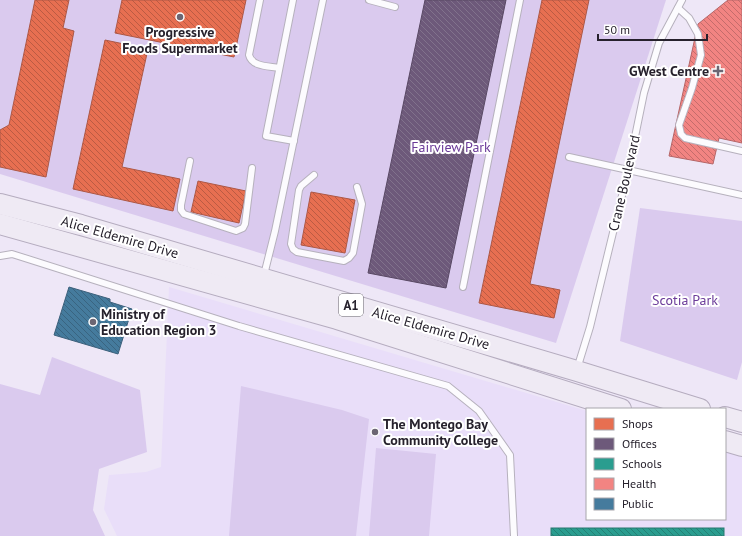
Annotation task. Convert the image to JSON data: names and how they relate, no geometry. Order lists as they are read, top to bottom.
{
  "streets": {
    "main road": ["Alice Eldemire Drive", "A1"],
    "lane": ["Crane Boulevard"]
  },
  "crossings": [
    ["Crane Boulevard", "Alice Eldemire Drive"]
  ],
  "parks": ["Fairview Park", "Scotia Park"],
  "places": {
    "other": ["Progressive Foods Supermarket", "Ministry of Education Region 3", "The Montego Bay Community College"],
    "health": ["GWest Centre"]
  },
  "legend": [
    "Shops",
    "Offices",
    "Schools",
    "Health",
    "Public"
  ],
  "scale_bar": "50 m"
}
